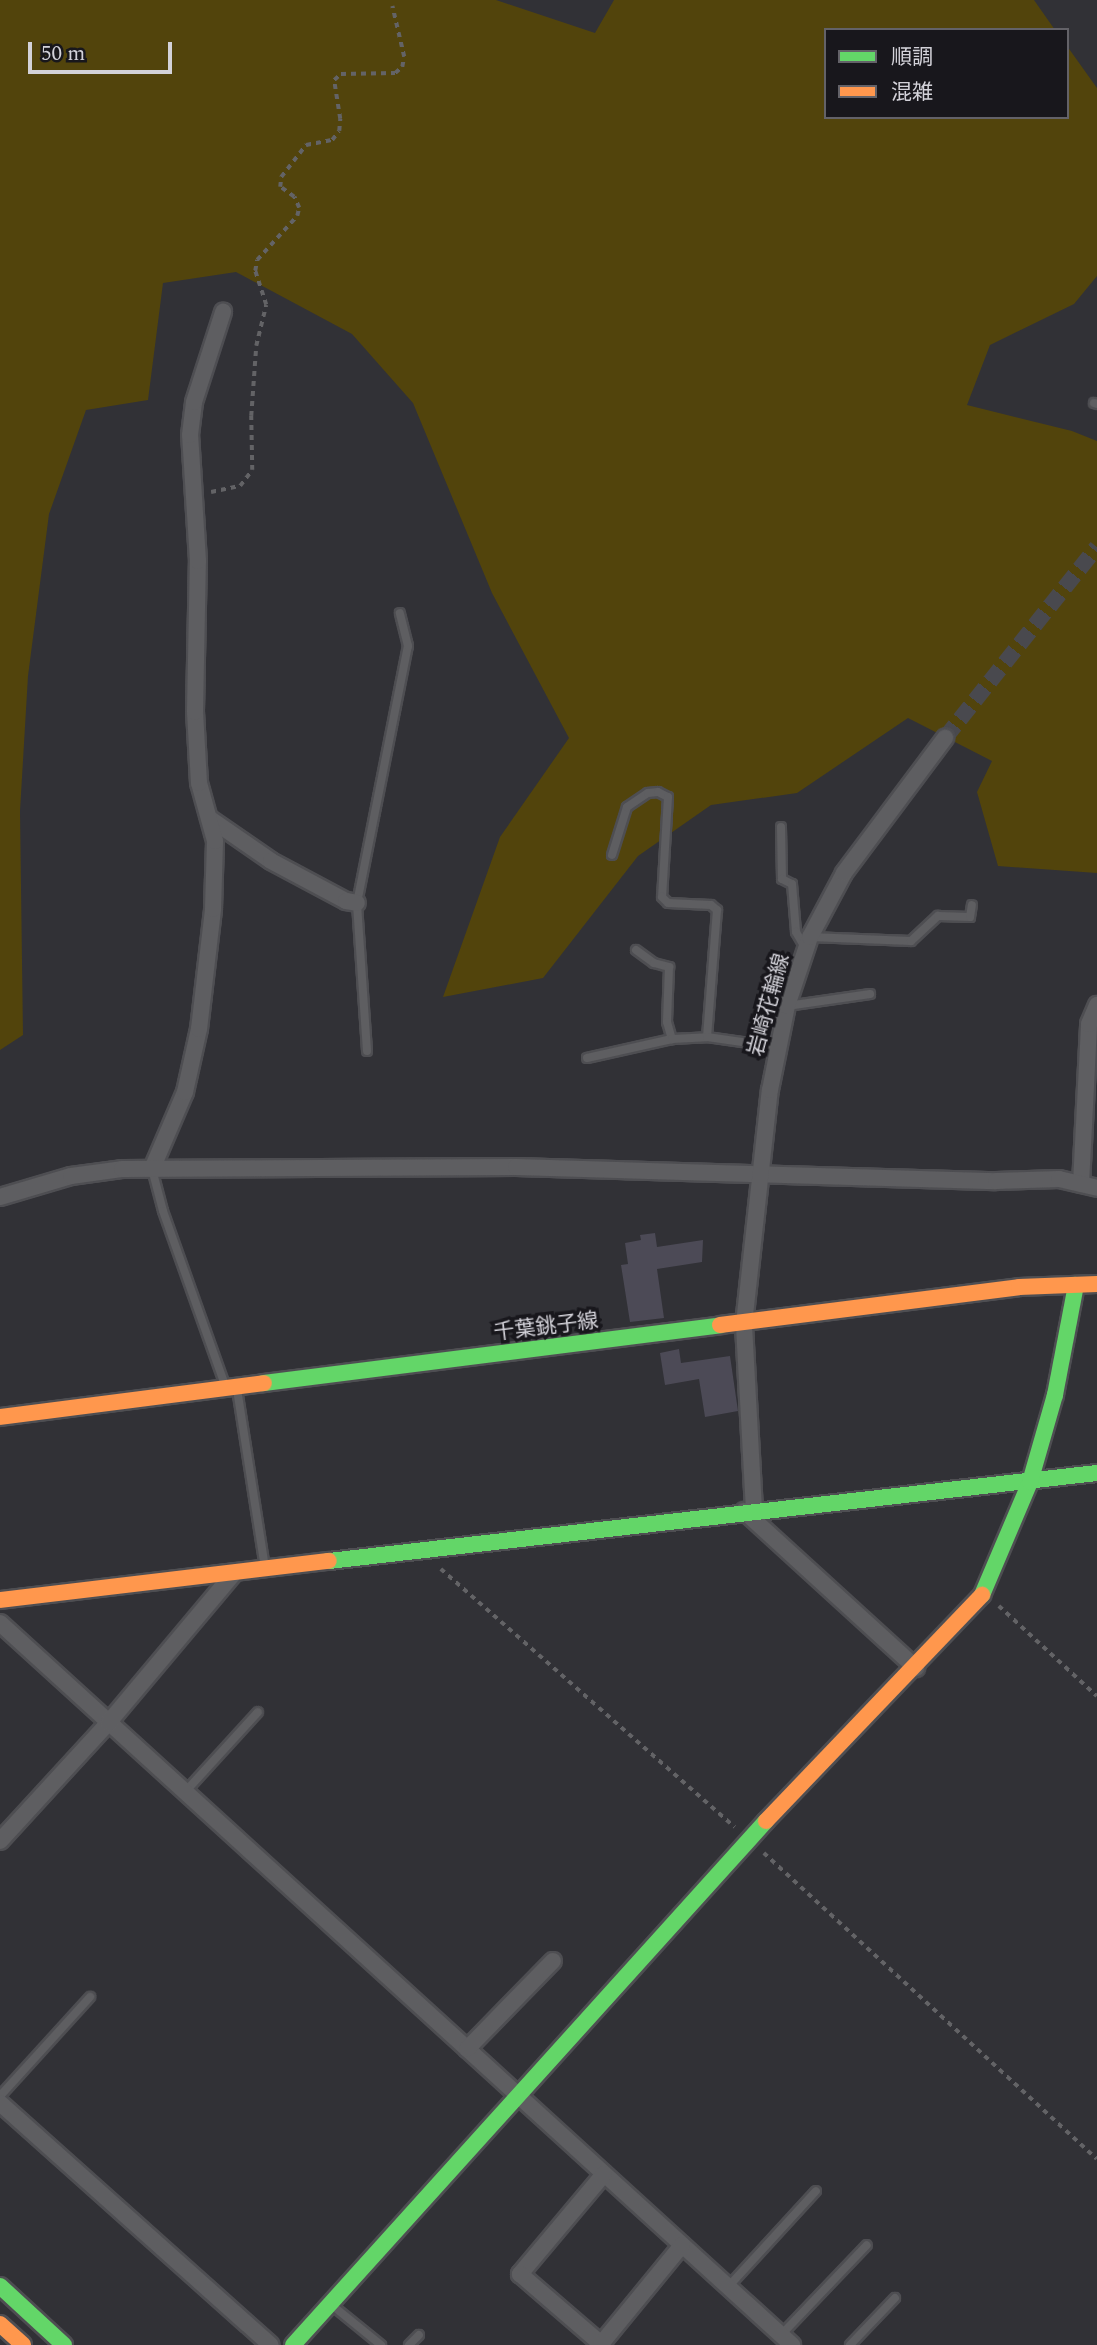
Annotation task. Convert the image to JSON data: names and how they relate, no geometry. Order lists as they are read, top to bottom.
{
  "streets": {
    "main road": ["千葉銚子線"],
    "street": ["岩崎花輪線"]
  },
  "crossings": [
    ["岩崎花輪線", "千葉銚子線"]
  ],
  "legend": ["順調", "混雑"],
  "scale_bar": "50 m"
}
